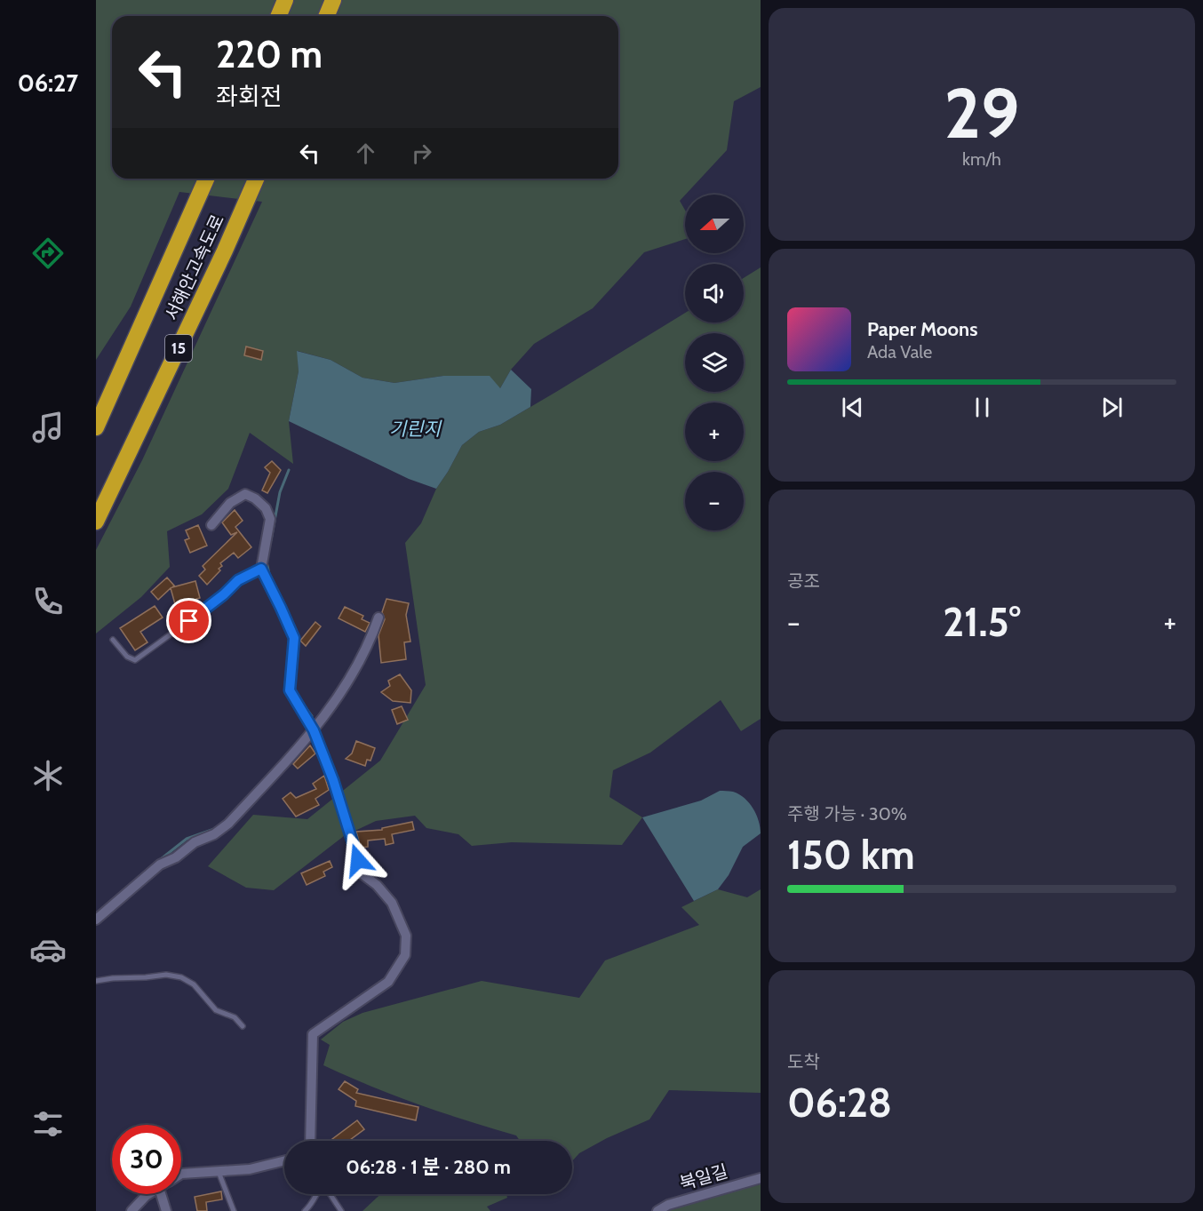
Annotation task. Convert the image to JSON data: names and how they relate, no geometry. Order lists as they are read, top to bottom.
{
  "streets": {
    "highway": ["서해안고속도로", "15"],
    "street": ["북일길"]
  },
  "water": ["기린지"],
  "north": "left",
  "page": {
    "tabs": "06:27",
    "tile": [
      ["29", "km/h"],
      "공조",
      ["주행 가능 · 30%", "150 km"],
      ["도착", "06:28"]
    ],
    "turn": ["220 m", "좌회전"],
    "map_buttons": ["+", "−"],
    "song": ["Paper Moons", "Ada Vale"],
    "heat": ["−", "21.5°", "+"],
    "limit": "30",
    "trip": "06:28 · 1 분 · 280 m"
  }
}
